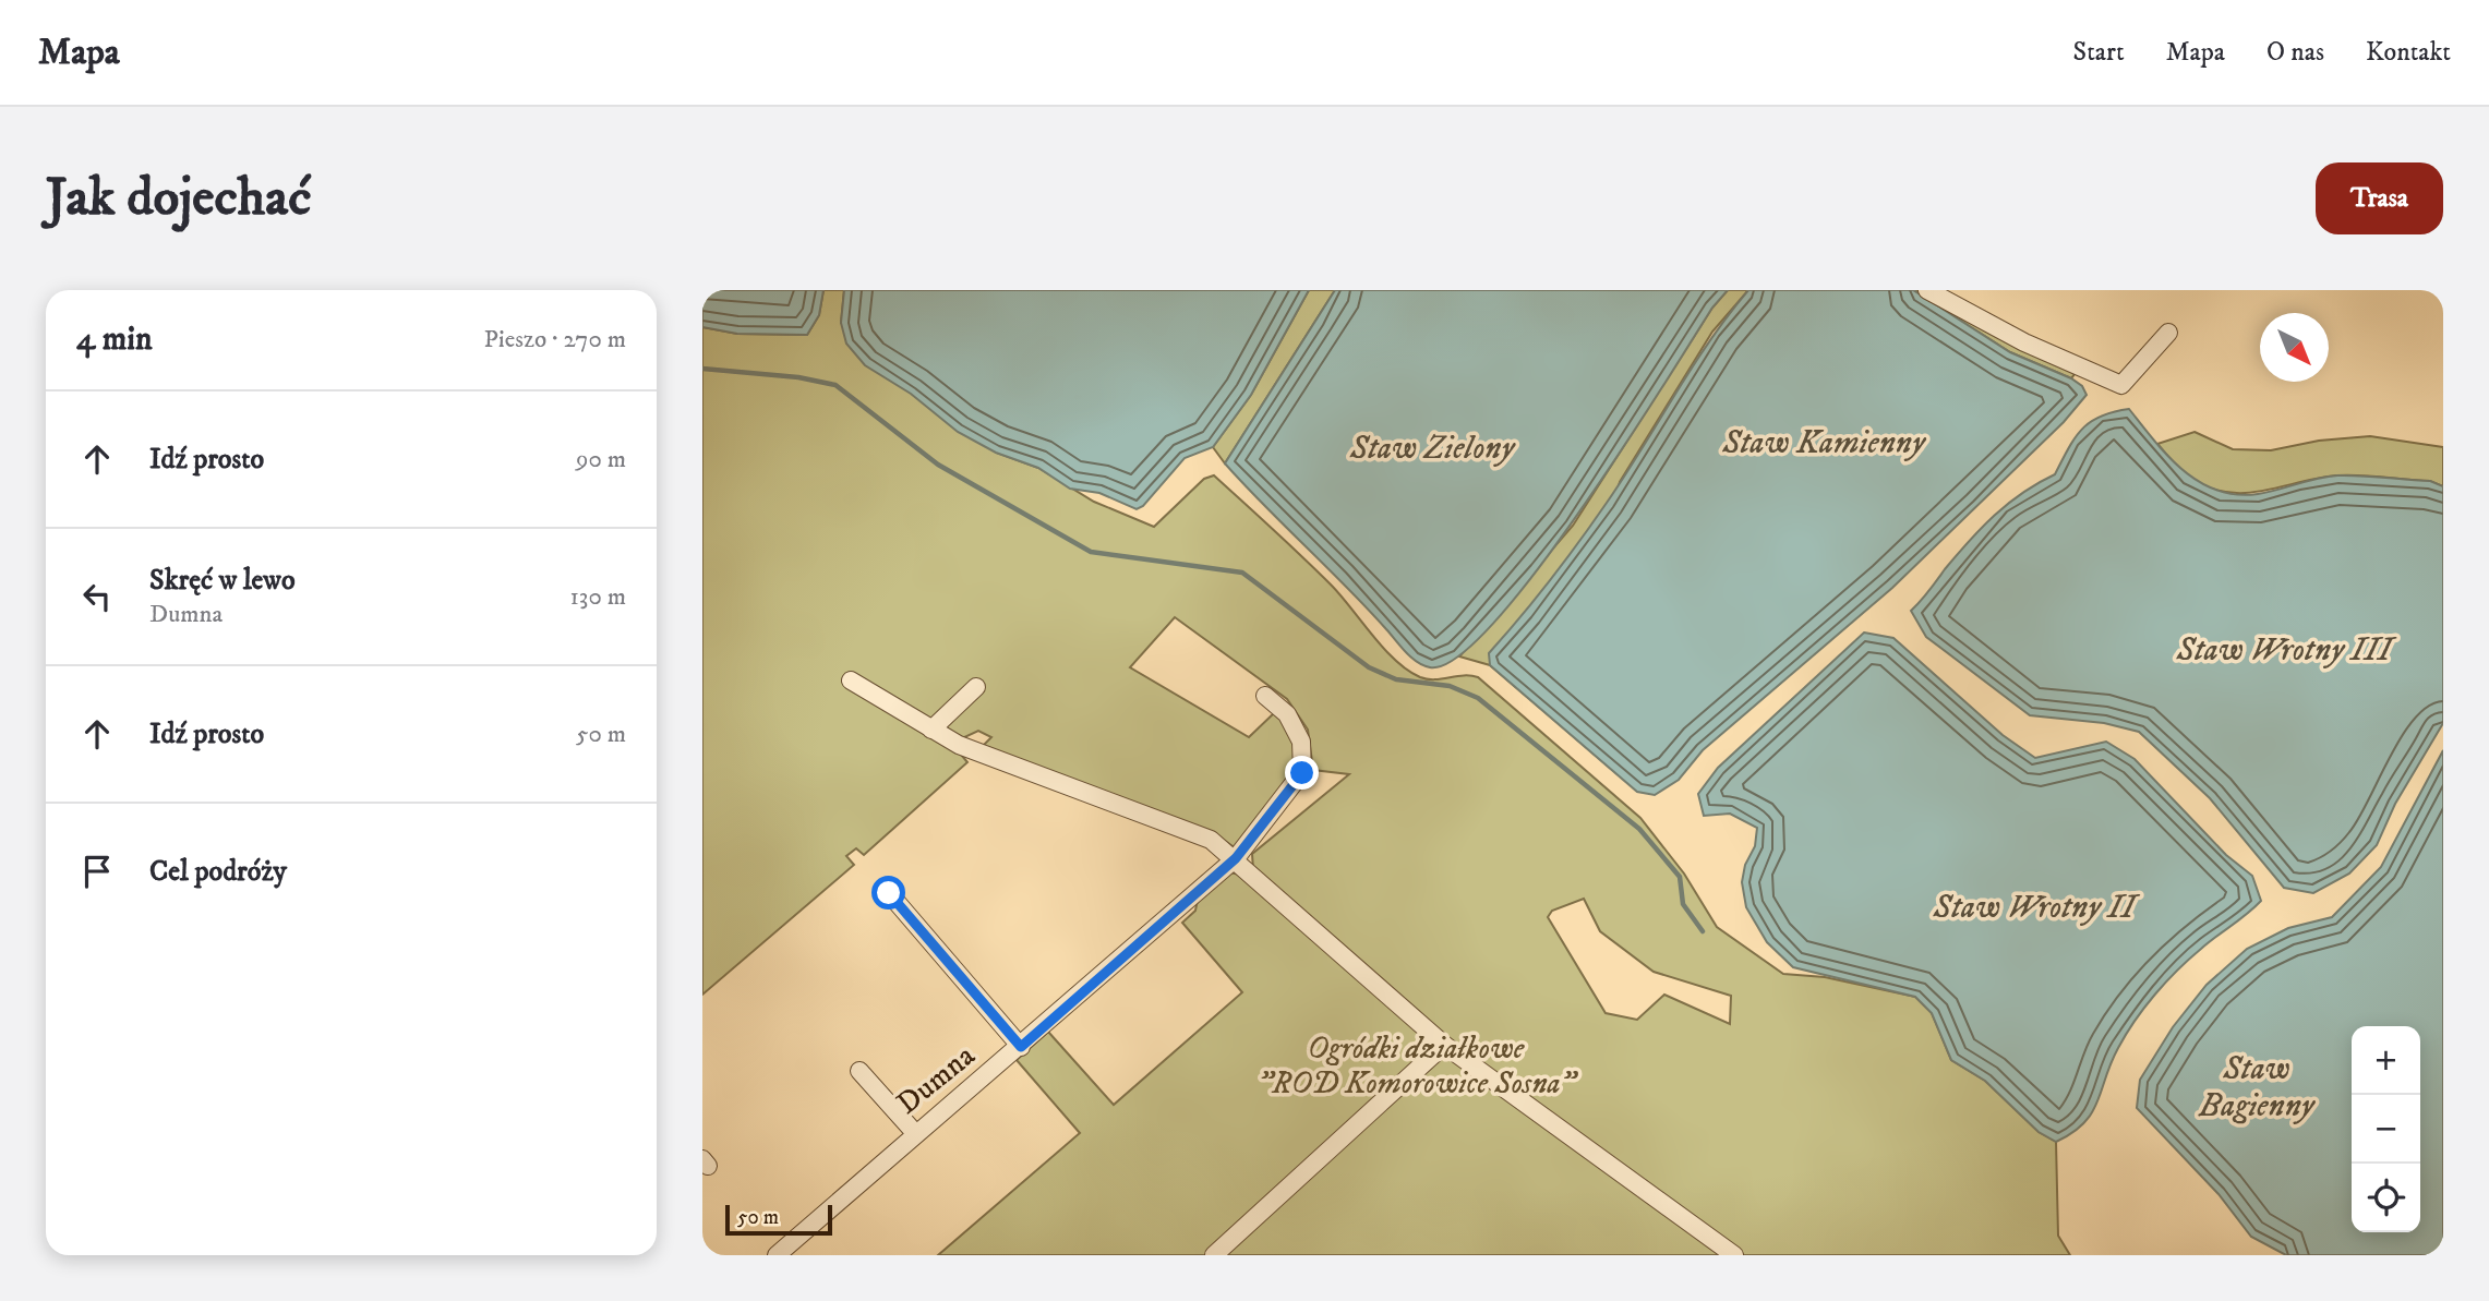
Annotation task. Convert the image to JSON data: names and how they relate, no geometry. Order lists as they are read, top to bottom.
{
  "streets": {
    "street": ["Dumna"]
  },
  "water": [
    "Staw Kamienny",
    "Staw Zielony",
    "Staw Wrotny III",
    "Staw Wrotny II",
    "Staw Bagienny"
  ],
  "parks": ["Ogródki działkowe \"ROD Komorowice Sosna\""],
  "scale_bar": "50 m",
  "north": "bottom right",
  "page": {
    "header": "Mapa",
    "nav": [
      "Start",
      "Mapa",
      "O nas",
      "Kontakt"
    ],
    "buttons": "Trasa",
    "title": "Jak dojechać",
    "heading": ["4 min", "Pieszo · 270 m"],
    "list": [
      ["Idź prosto", "90 m"],
      ["Skręć w lewo", "Dumna", "130 m"],
      ["Idź prosto", "50 m"],
      "Cel podróży"
    ],
    "map_buttons": ["+", "−"],
    "scale": "50 m"
  }
}
